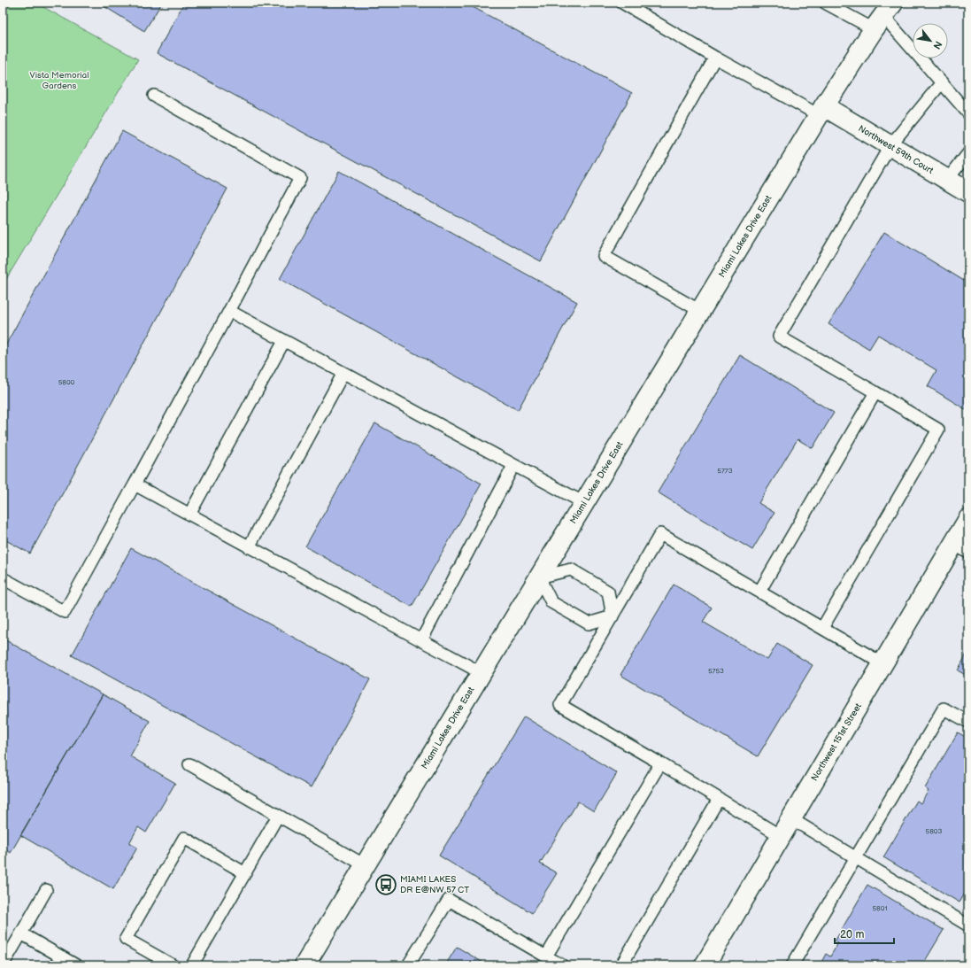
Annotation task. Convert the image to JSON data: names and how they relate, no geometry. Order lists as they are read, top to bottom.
{
  "streets": {
    "main road": ["Northwest 59th Court", "Miami Lakes Drive East", "Northwest 151st Street"]
  },
  "crossings": [
    ["Northwest 59th Court", "Miami Lakes Drive East"]
  ],
  "parks": ["Vista Memorial Gardens"],
  "places": {
    "bus stop": ["MIAMI LAKES DR E@NW 57 CT"]
  },
  "house_numbers": [
    "5800",
    "5773",
    "5753",
    "5803",
    "5801"
  ],
  "scale_bar": "20 m",
  "north": "bottom right"
}
